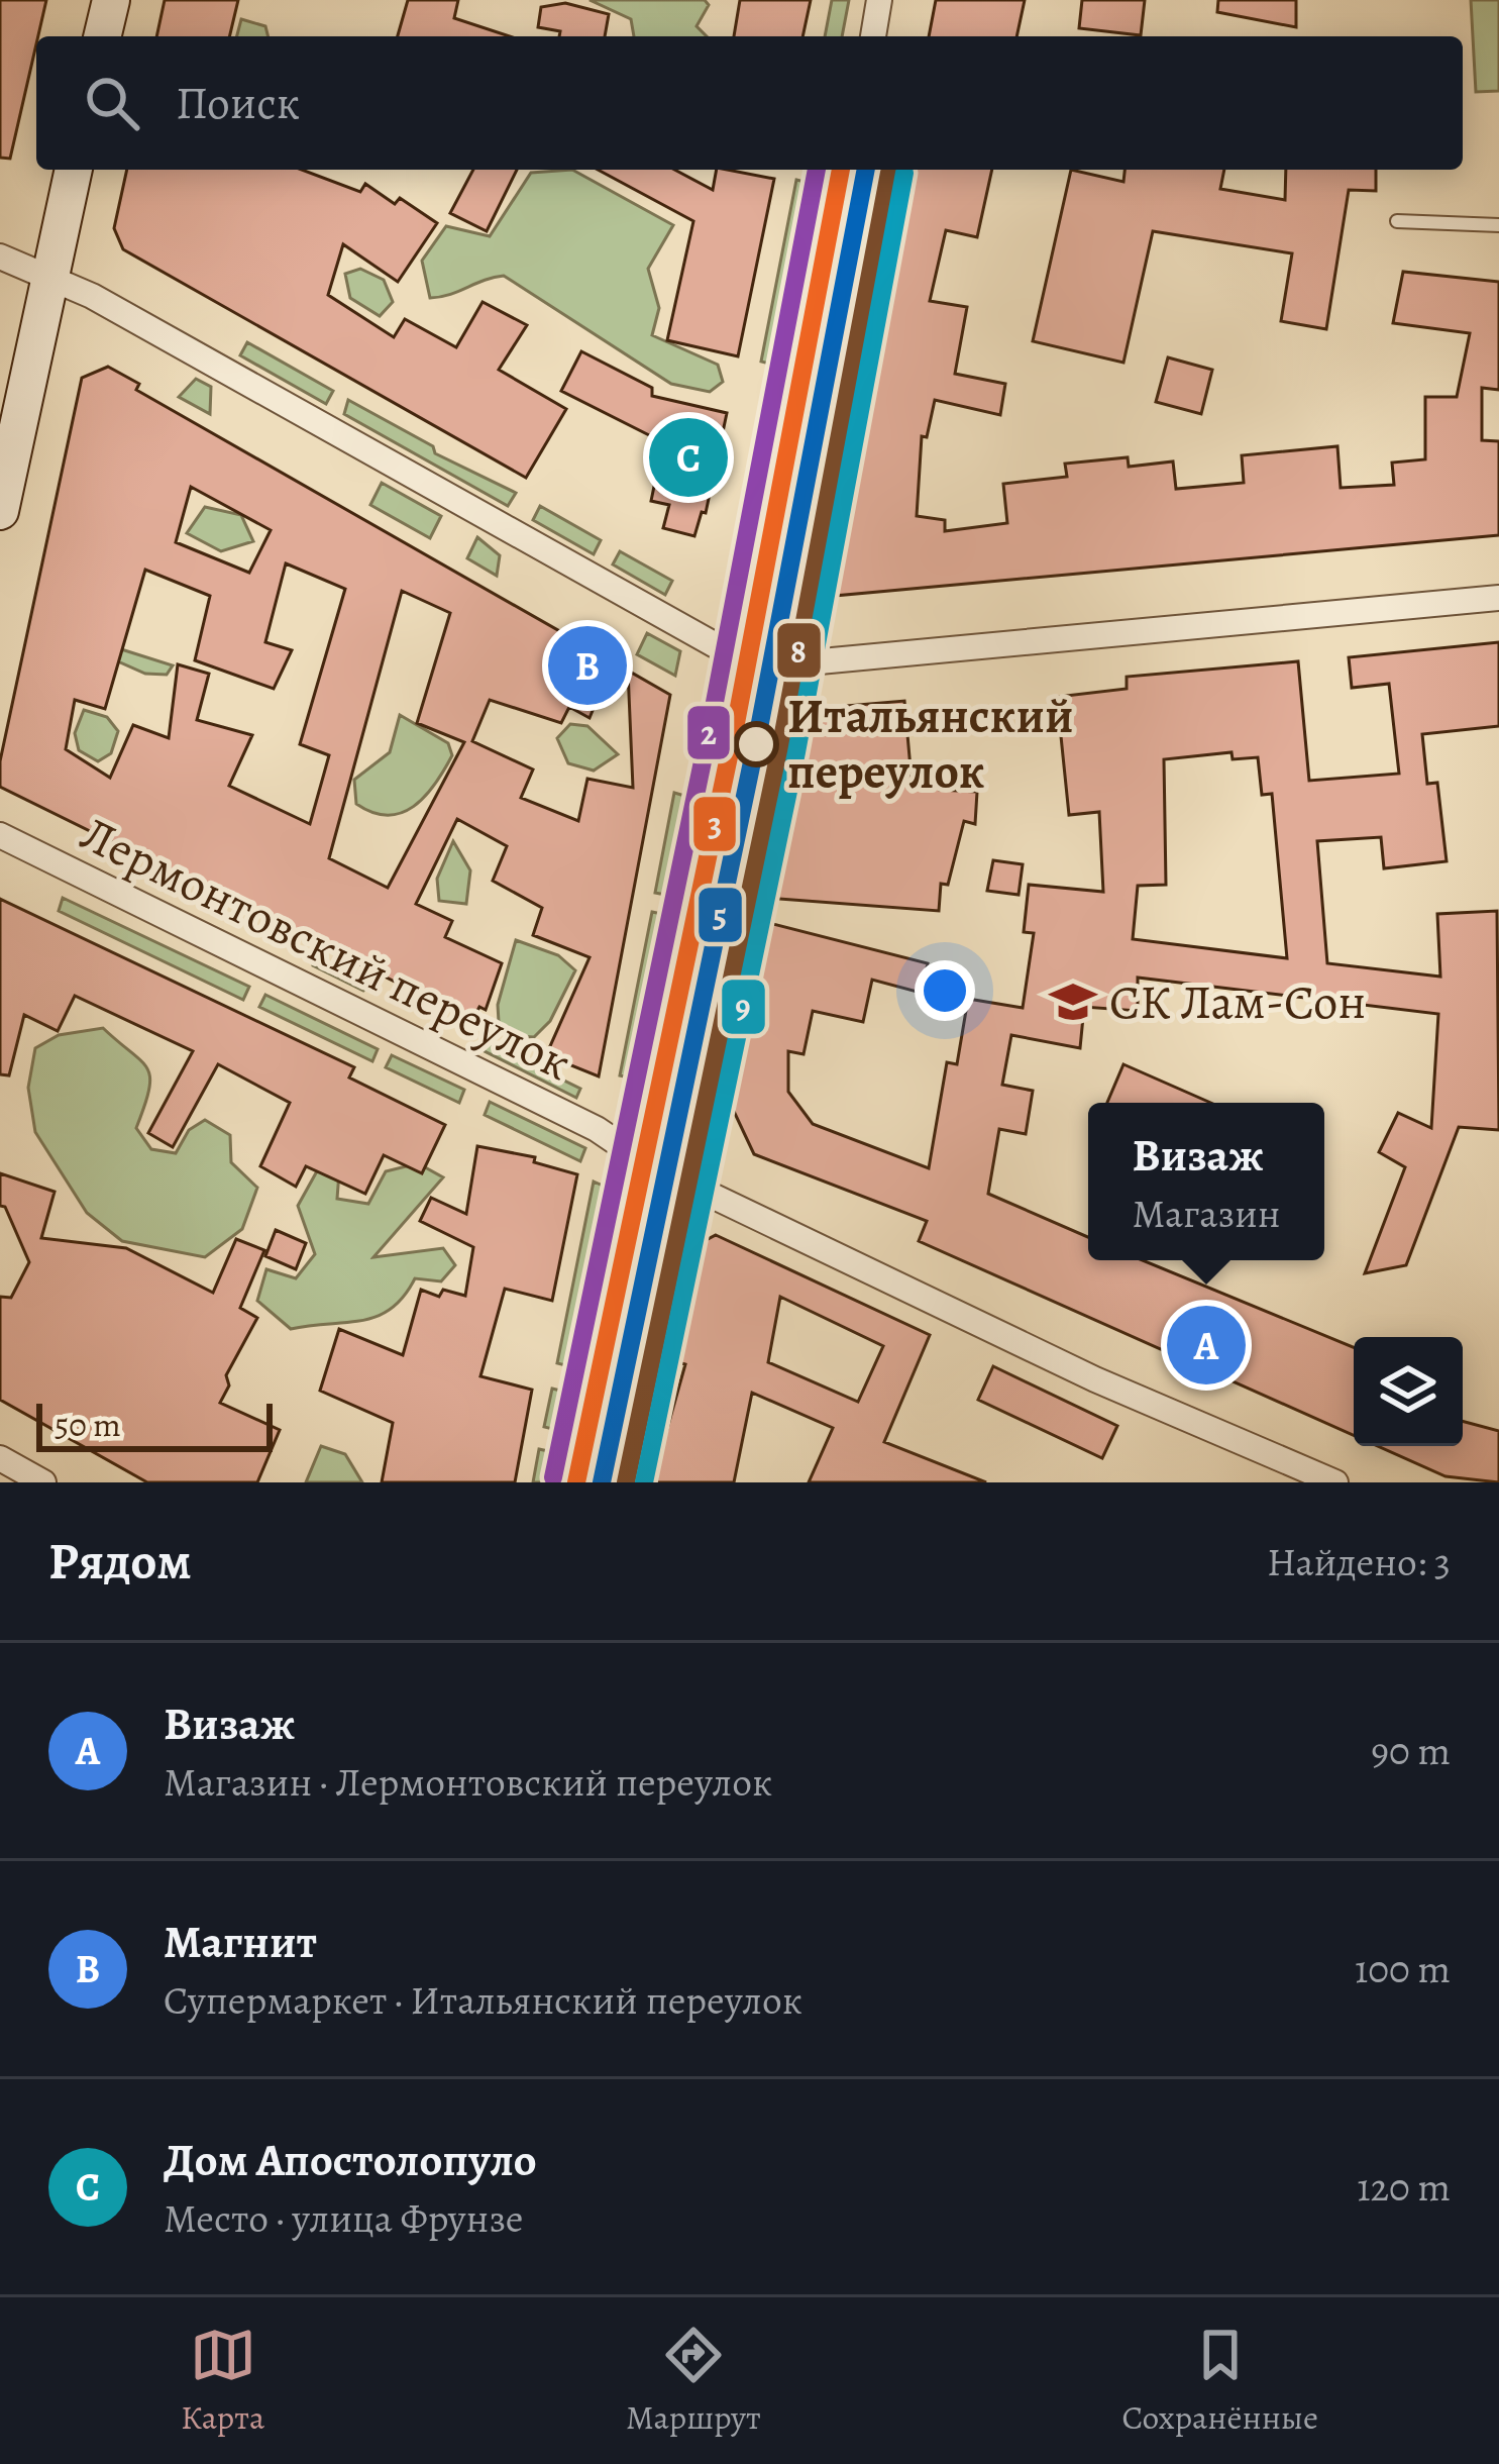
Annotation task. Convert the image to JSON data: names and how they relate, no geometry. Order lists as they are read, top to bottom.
{
  "streets": {
    "street": ["Лермонтовский переулок"]
  },
  "places": {
    "other": ["Итальянский переулок"],
    "school or university": ["СК Лам-Сон"]
  },
  "lines": [
    "tram line 3",
    "transit line 5",
    "transit line 2",
    "transit line 8",
    "transit line 9"
  ],
  "scale_bar": "50 m",
  "page": {
    "search": "Поиск",
    "pins": ["C", "B", "A"],
    "popup": ["Визаж", "Магазин"],
    "scale": "50 m",
    "heading": ["Рядом", "Найдено: 3"],
    "list": [
      {
        "mark": "A",
        "name": "Визаж",
        "note": "Магазин · Лермонтовский переулок",
        "value": "90 m"
      },
      {
        "mark": "B",
        "name": "Магнит",
        "note": "Супермаркет · Итальянский переулок",
        "value": "100 m"
      },
      {
        "mark": "C",
        "name": "Дом Апостолопуло",
        "note": "Место · улица Фрунзе",
        "value": "120 m"
      }
    ],
    "nav": ["Карта", "Маршрут", "Сохранённые"]
  }
}
